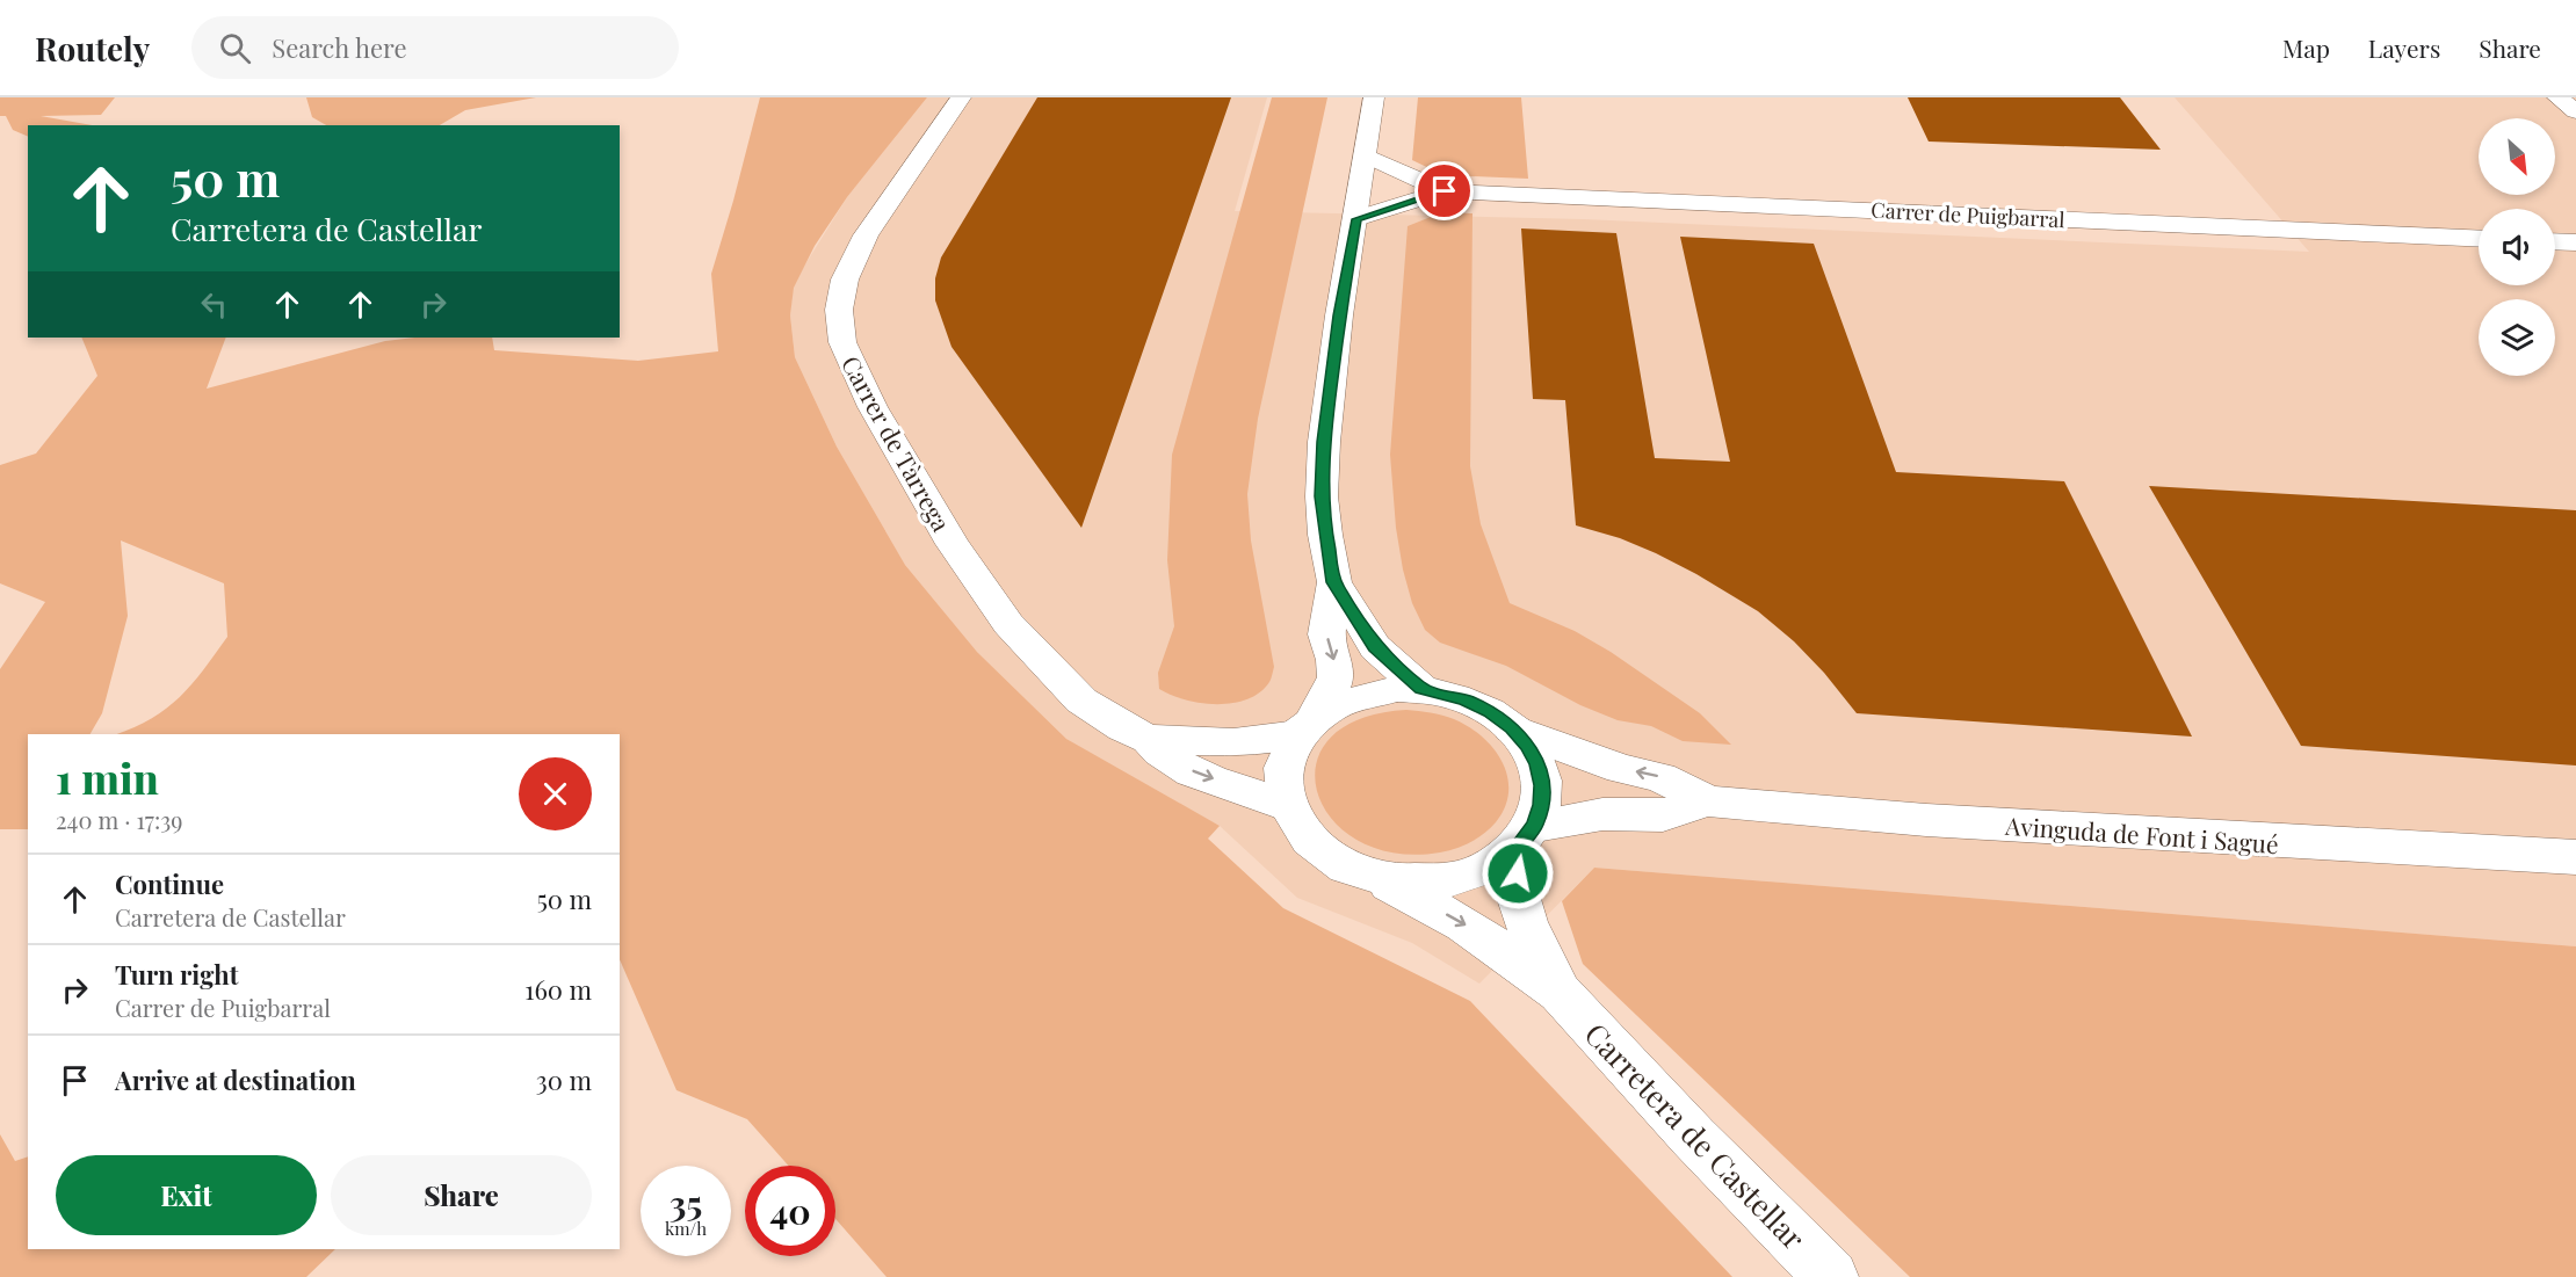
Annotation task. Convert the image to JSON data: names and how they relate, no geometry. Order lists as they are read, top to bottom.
{
  "streets": {
    "street": [
      "Carrer de Puigbarral",
      "Carrer de Tàrrega",
      "Avinguda de Font i Sagué",
      "Carretera de Castellar"
    ]
  },
  "crossings": [
    ["Carrer de Tàrrega", "Avinguda de Font i Sagué"],
    ["Carrer de Tàrrega", "Carretera de Castellar"],
    ["Avinguda de Font i Sagué", "Carretera de Castellar"]
  ],
  "north": "bottom right",
  "page": {
    "header": "Routely",
    "search": "Search here",
    "nav": ["Map", "Layers", "Share"],
    "turn": ["50 m", "Carretera de Castellar"],
    "heading": ["1 min", "240 m · 17:39"],
    "list": [
      {
        "name": "Continue",
        "note": "Carretera de Castellar",
        "value": "50 m"
      },
      {
        "name": "Turn right",
        "note": "Carrer de Puigbarral",
        "value": "160 m"
      },
      {
        "name": "Arrive at destination",
        "value": "30 m"
      }
    ],
    "buttons": ["Exit", "Share"],
    "speed": "35 km/h",
    "limit": "40"
  }
}
